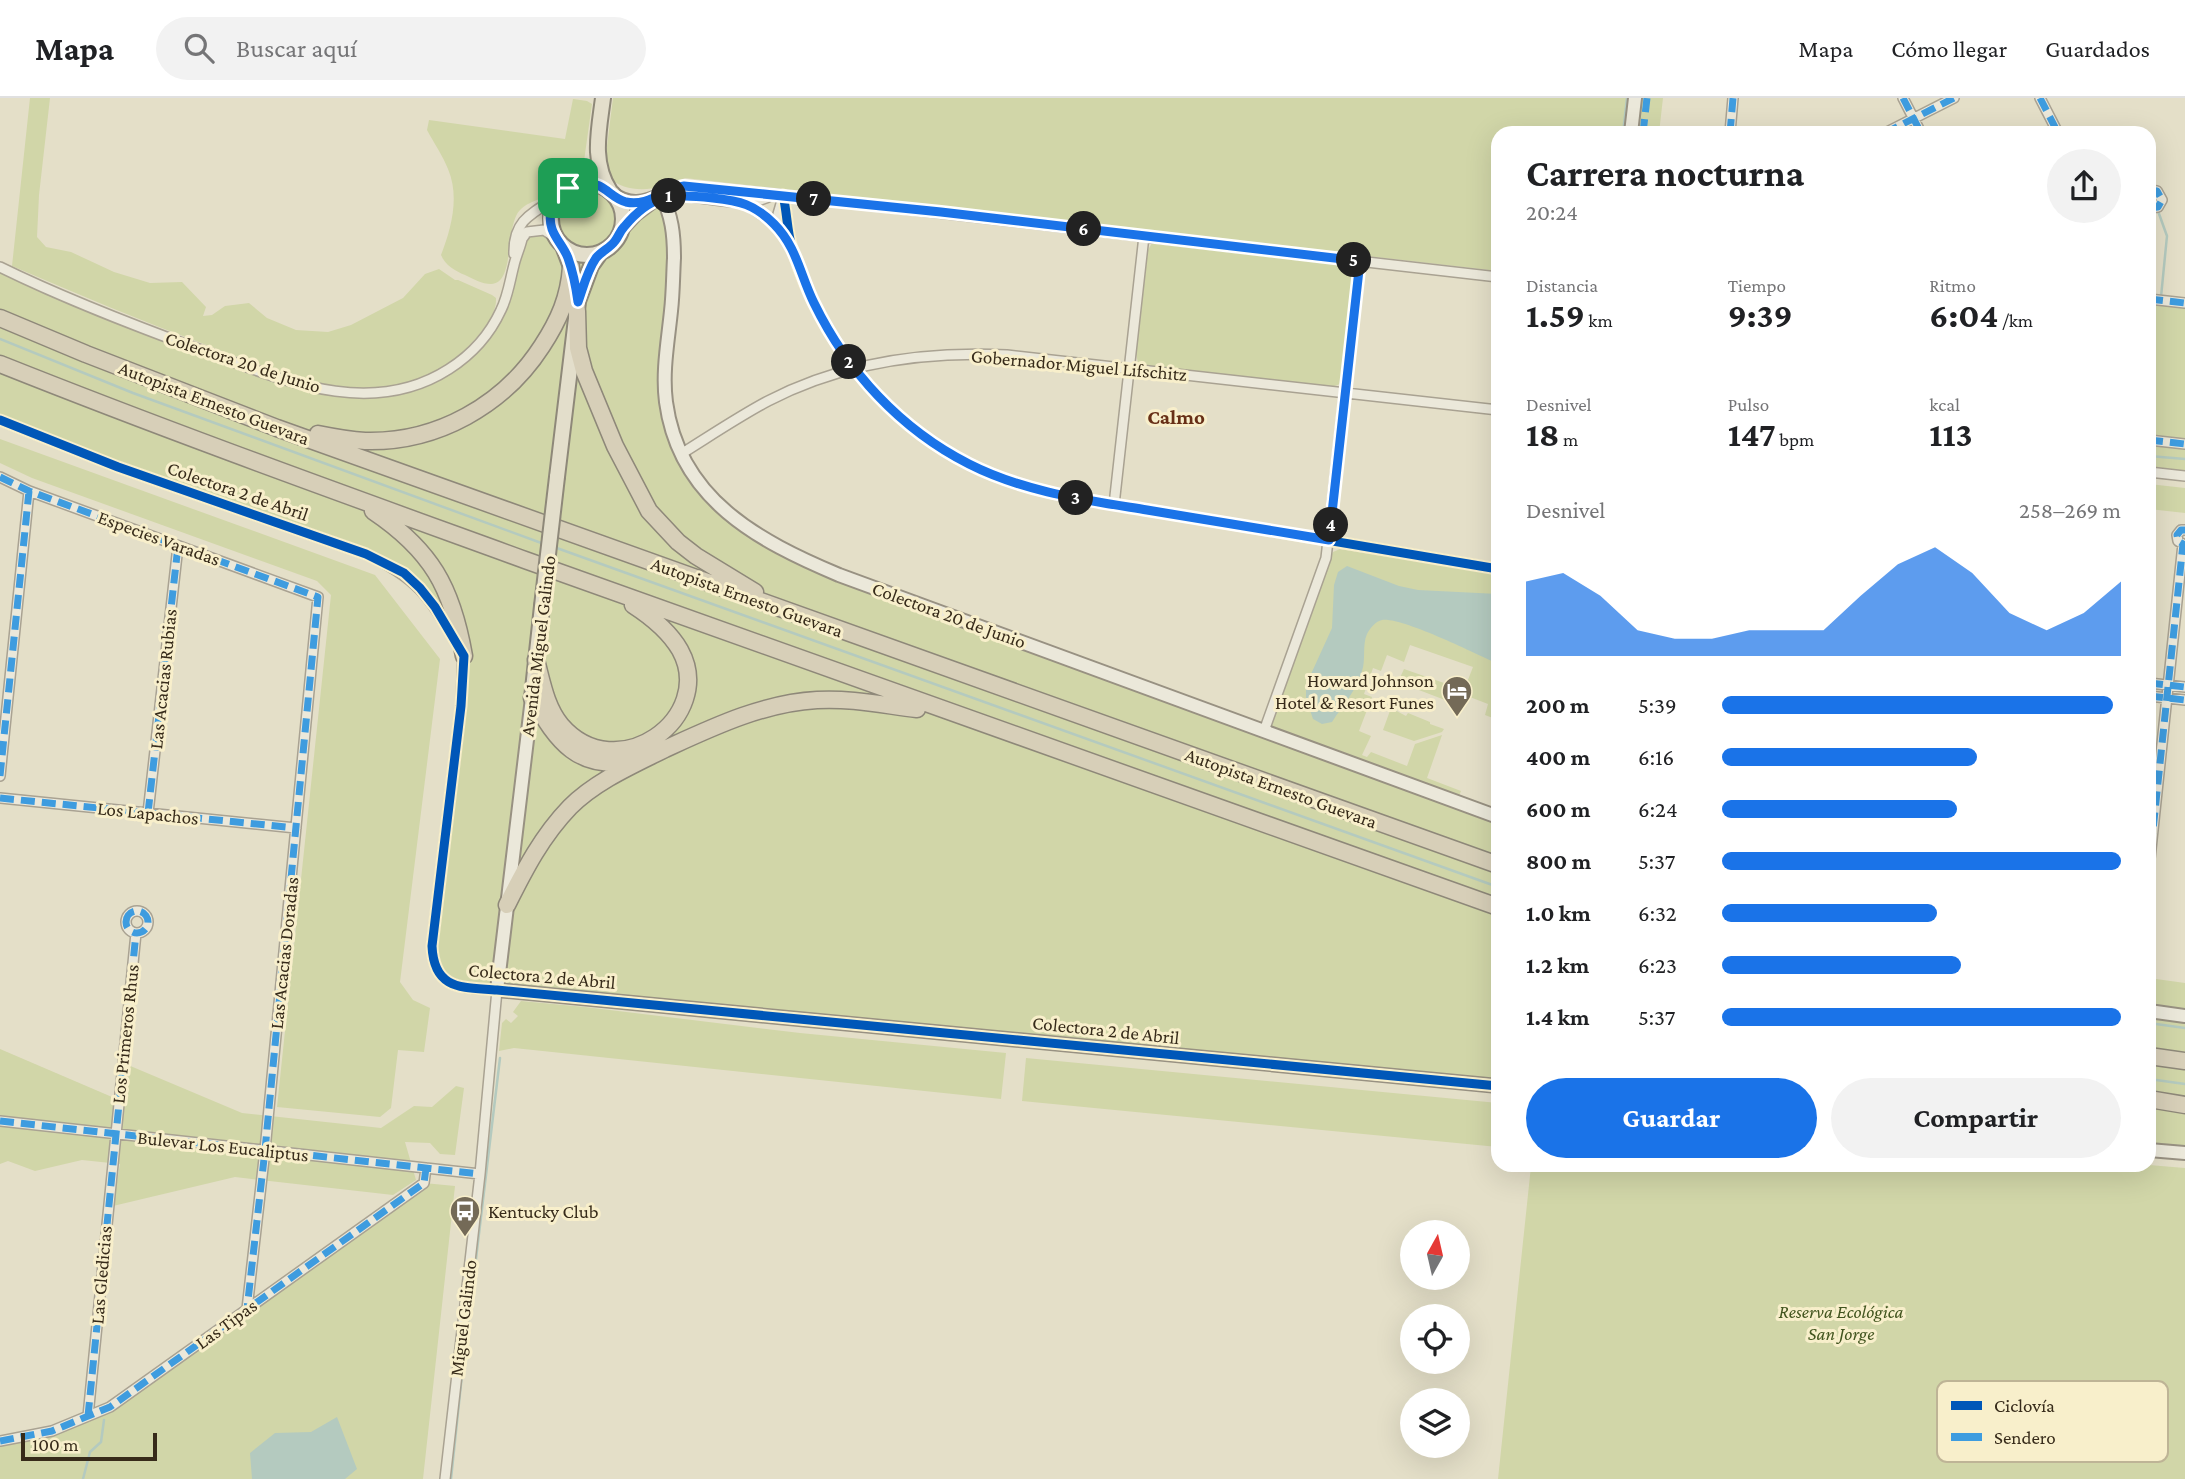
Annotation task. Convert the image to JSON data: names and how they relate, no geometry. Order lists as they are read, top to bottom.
{
  "streets": {
    "highway": ["Autopista Ernesto Guevara"],
    "main road": ["Colectora 20 de Junio", "Colectora 2 de Abril", "Avenida Miguel Galindo"],
    "street": [
      "Gobernador Miguel Lifschitz",
      "Especies Varadas",
      "Las Acacias Rubias",
      "Los Lapachos",
      "Las Acacias Doradas",
      "Los Primeros Rhus",
      "Bulevar Los Eucaliptus",
      "Las Gledicias",
      "Miguel Galindo",
      "Las Tipas"
    ]
  },
  "crossings": [
    ["Colectora 20 de Junio", "Gobernador Miguel Lifschitz"],
    ["Colectora 20 de Junio", "Avenida Miguel Galindo"],
    ["Colectora 2 de Abril", "Avenida Miguel Galindo"],
    ["Colectora 2 de Abril", "Miguel Galindo"],
    ["Especies Varadas", "Las Acacias Rubias"],
    ["Especies Varadas", "Las Acacias Doradas"],
    ["Avenida Miguel Galindo", "Miguel Galindo"],
    ["Las Acacias Rubias", "Los Lapachos"],
    ["Los Lapachos", "Las Acacias Doradas"],
    ["Las Acacias Doradas", "Bulevar Los Eucaliptus"],
    ["Las Acacias Doradas", "Las Tipas"],
    ["Los Primeros Rhus", "Bulevar Los Eucaliptus"],
    ["Los Primeros Rhus", "Las Gledicias"],
    ["Bulevar Los Eucaliptus", "Las Gledicias"],
    ["Bulevar Los Eucaliptus", "Miguel Galindo"],
    ["Bulevar Los Eucaliptus", "Las Tipas"],
    ["Las Gledicias", "Las Tipas"]
  ],
  "districts": ["Calmo"],
  "parks": ["Reserva Ecológica San Jorge"],
  "places": {
    "hotel": ["Howard Johnson Hotel & Resort Funes"],
    "bus stop": ["Kentucky Club"]
  },
  "legend": ["Ciclovía", "Sendero"],
  "scale_bar": "100 m",
  "north": "top",
  "page": {
    "header": "Mapa",
    "search": "Buscar aquí",
    "nav": ["Mapa", "Cómo llegar", "Guardados"],
    "heading": ["Carrera nocturna", "20:24"],
    "pins": [
      "1",
      "7",
      "6",
      "5",
      "2",
      "3",
      "4"
    ],
    "stats": [
      ["Distancia", "1.59 km"],
      ["Tiempo", "9:39"],
      ["Ritmo", "6:04 /km"],
      ["Desnivel", "18 m"],
      ["Pulso", "147 bpm"],
      ["kcal", "113"]
    ],
    "chart": ["Desnivel", "258–269 m"],
    "list": [
      {
        "name": "200 m",
        "note": "5:39"
      },
      {
        "name": "400 m",
        "note": "6:16"
      },
      {
        "name": "600 m",
        "note": "6:24"
      },
      {
        "name": "800 m",
        "note": "5:37"
      },
      {
        "name": "1.0 km",
        "note": "6:32"
      },
      {
        "name": "1.2 km",
        "note": "6:23"
      },
      {
        "name": "1.4 km",
        "note": "5:37"
      }
    ],
    "buttons": ["Guardar", "Compartir"],
    "scale": "100 m"
  }
}
